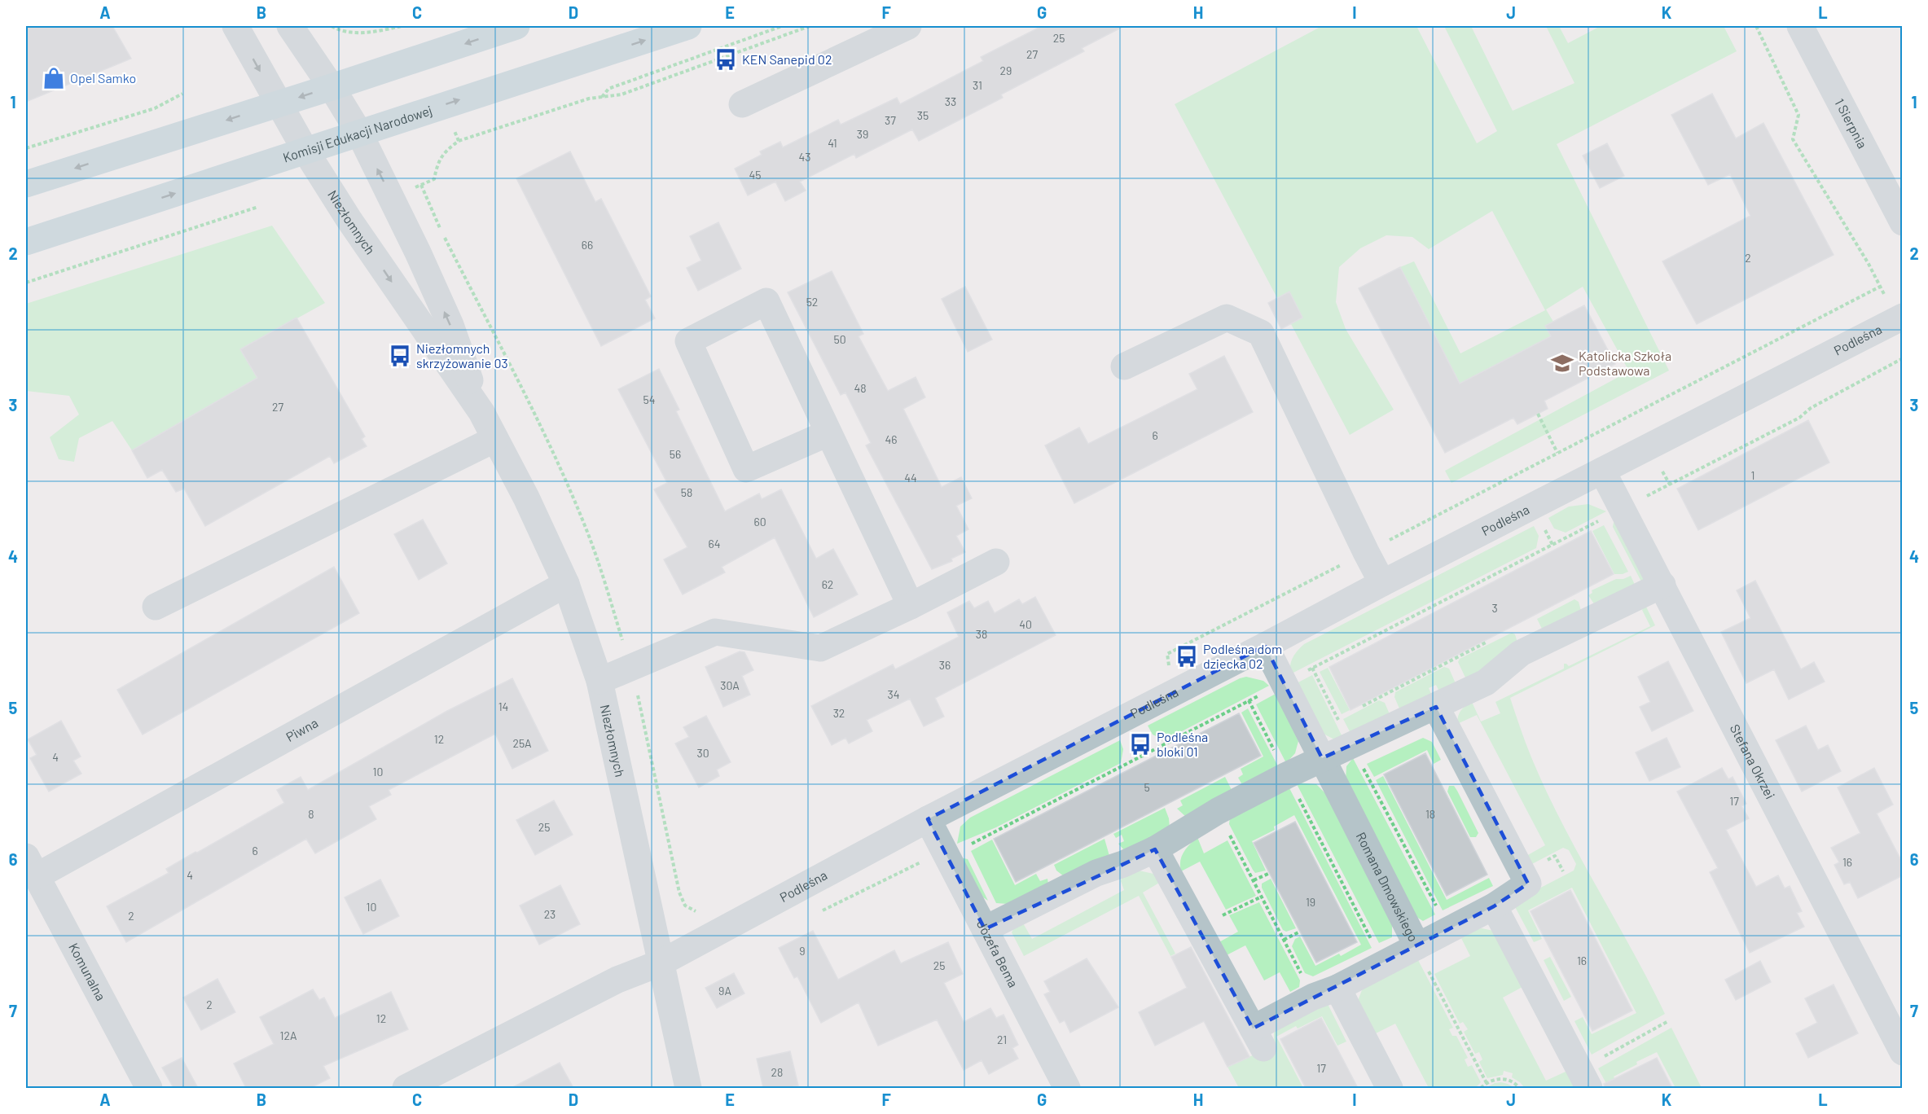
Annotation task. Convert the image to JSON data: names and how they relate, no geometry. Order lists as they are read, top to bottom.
{
  "streets": {
    "main road": ["Komisji Edukacji Narodowej"],
    "street": [
      "1 Sierpnia",
      "Niezłomnych",
      "Podleśna",
      "Piwna",
      "Stefana Okrzei",
      "Romana Dmowskiego",
      "Józefa Bema",
      "Komunalna"
    ]
  },
  "crossings": [
    ["Komisji Edukacji Narodowej", "Niezłomnych"],
    ["Niezłomnych", "Podleśna"],
    ["Niezłomnych", "Piwna"],
    ["Podleśna", "Stefana Okrzei"],
    ["Podleśna", "Romana Dmowskiego"],
    ["Podleśna", "Józefa Bema"],
    ["Piwna", "Komunalna"]
  ],
  "places": {
    "bus stop": [
      "KEN Sanepid 02",
      "Niezłomnych skrzyżowanie 03",
      "Podleśna dom dziecka 02",
      "Podleśna bloki 01"
    ],
    "shop": ["Opel Samko"],
    "school or university": ["Katolicka Szkoła Podstawowa"]
  },
  "house_numbers": [
    "25",
    "27",
    "29",
    "31",
    "33",
    "35",
    "37",
    "39",
    "41",
    "43",
    "45",
    "66",
    "2",
    "52",
    "50",
    "48",
    "54",
    "27",
    "6",
    "46",
    "56",
    "1",
    "44",
    "58",
    "60",
    "64",
    "62",
    "3",
    "40",
    "38",
    "36",
    "30A",
    "34",
    "14",
    "32",
    "12",
    "25A",
    "30",
    "4",
    "10",
    "5",
    "17",
    "8",
    "18",
    "25",
    "6",
    "16",
    "4",
    "19",
    "10",
    "23",
    "2",
    "9",
    "16",
    "25",
    "9A",
    "2",
    "12",
    "12A",
    "21",
    "17",
    "28"
  ],
  "grid": {
    "columns": [
      "A",
      "B",
      "C",
      "D",
      "E",
      "F",
      "G",
      "H",
      "I",
      "J",
      "K",
      "L"
    ],
    "rows": [
      "1",
      "2",
      "3",
      "4",
      "5",
      "6",
      "7"
    ]
  }
}
